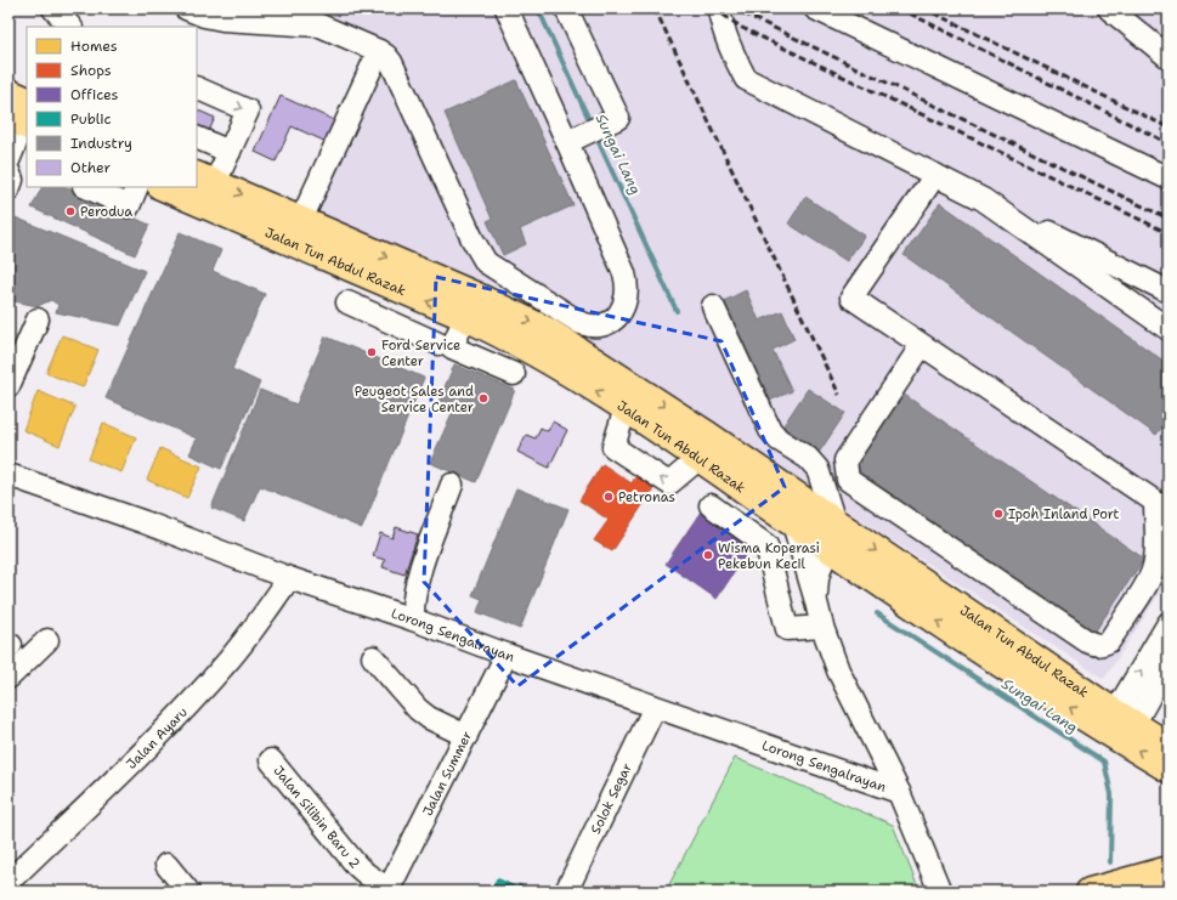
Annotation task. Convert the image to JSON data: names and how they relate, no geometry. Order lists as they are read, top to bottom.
{
  "streets": {
    "main road": ["Jalan Tun Abdul Razak"],
    "street": [
      "Lorong Sengalrayan",
      "Jalan Ayaru",
      "Jalan Summer",
      "Solok Segar",
      "Jalan Silibin Baru 2"
    ]
  },
  "crossings": [
    ["Lorong Sengalrayan", "Jalan Ayaru"],
    ["Lorong Sengalrayan", "Jalan Summer"],
    ["Lorong Sengalrayan", "Solok Segar"],
    ["Jalan Summer", "Jalan Silibin Baru 2"]
  ],
  "water": ["Sungai Lang"],
  "places": [
    "Perodua",
    "Ford Service Center",
    "Peugeot Sales and Service Center",
    "Petronas",
    "Ipoh Inland Port",
    "Wisma Koperasi Pekebun Kecil"
  ],
  "legend": [
    "Homes",
    "Shops",
    "Offices",
    "Public",
    "Industry",
    "Other"
  ]
}
